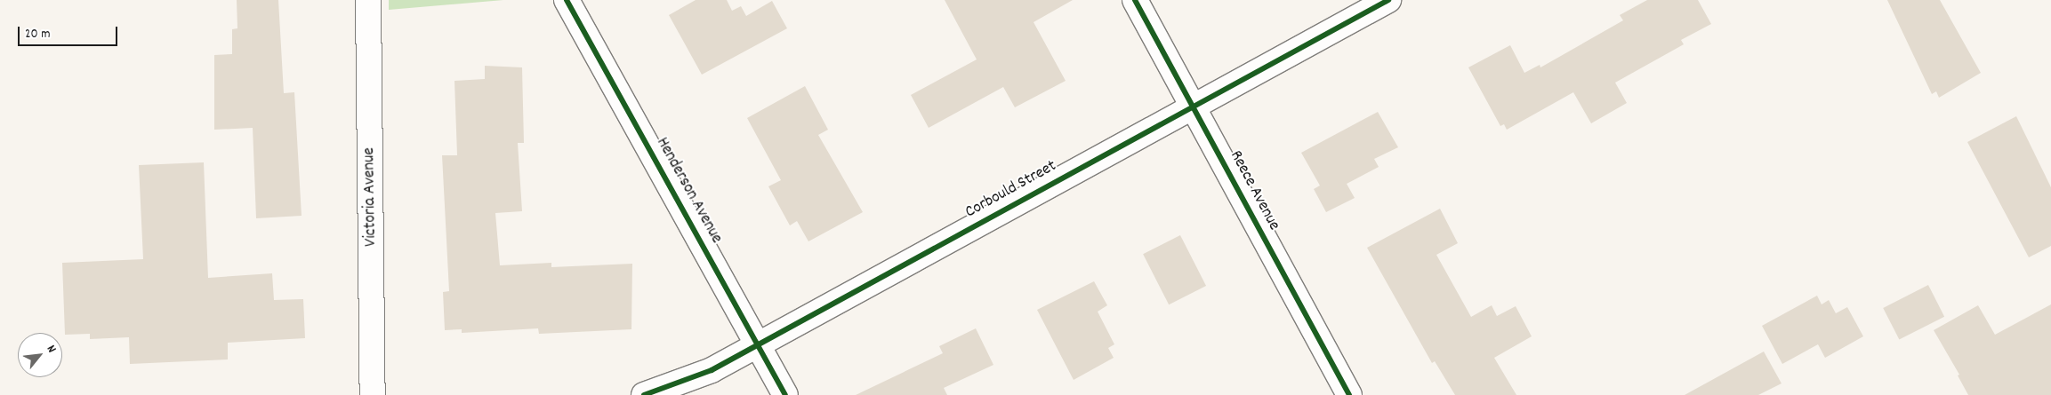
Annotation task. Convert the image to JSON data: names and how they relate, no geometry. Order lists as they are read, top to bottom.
{
  "streets": {
    "street": [
      "Corbould Street",
      "Henderson Avenue",
      "Reece Avenue",
      "Victoria Avenue"
    ]
  },
  "crossings": [
    ["Corbould Street", "Henderson Avenue"],
    ["Corbould Street", "Reece Avenue"]
  ],
  "scale_bar": "20 m",
  "north": "top right"
}
